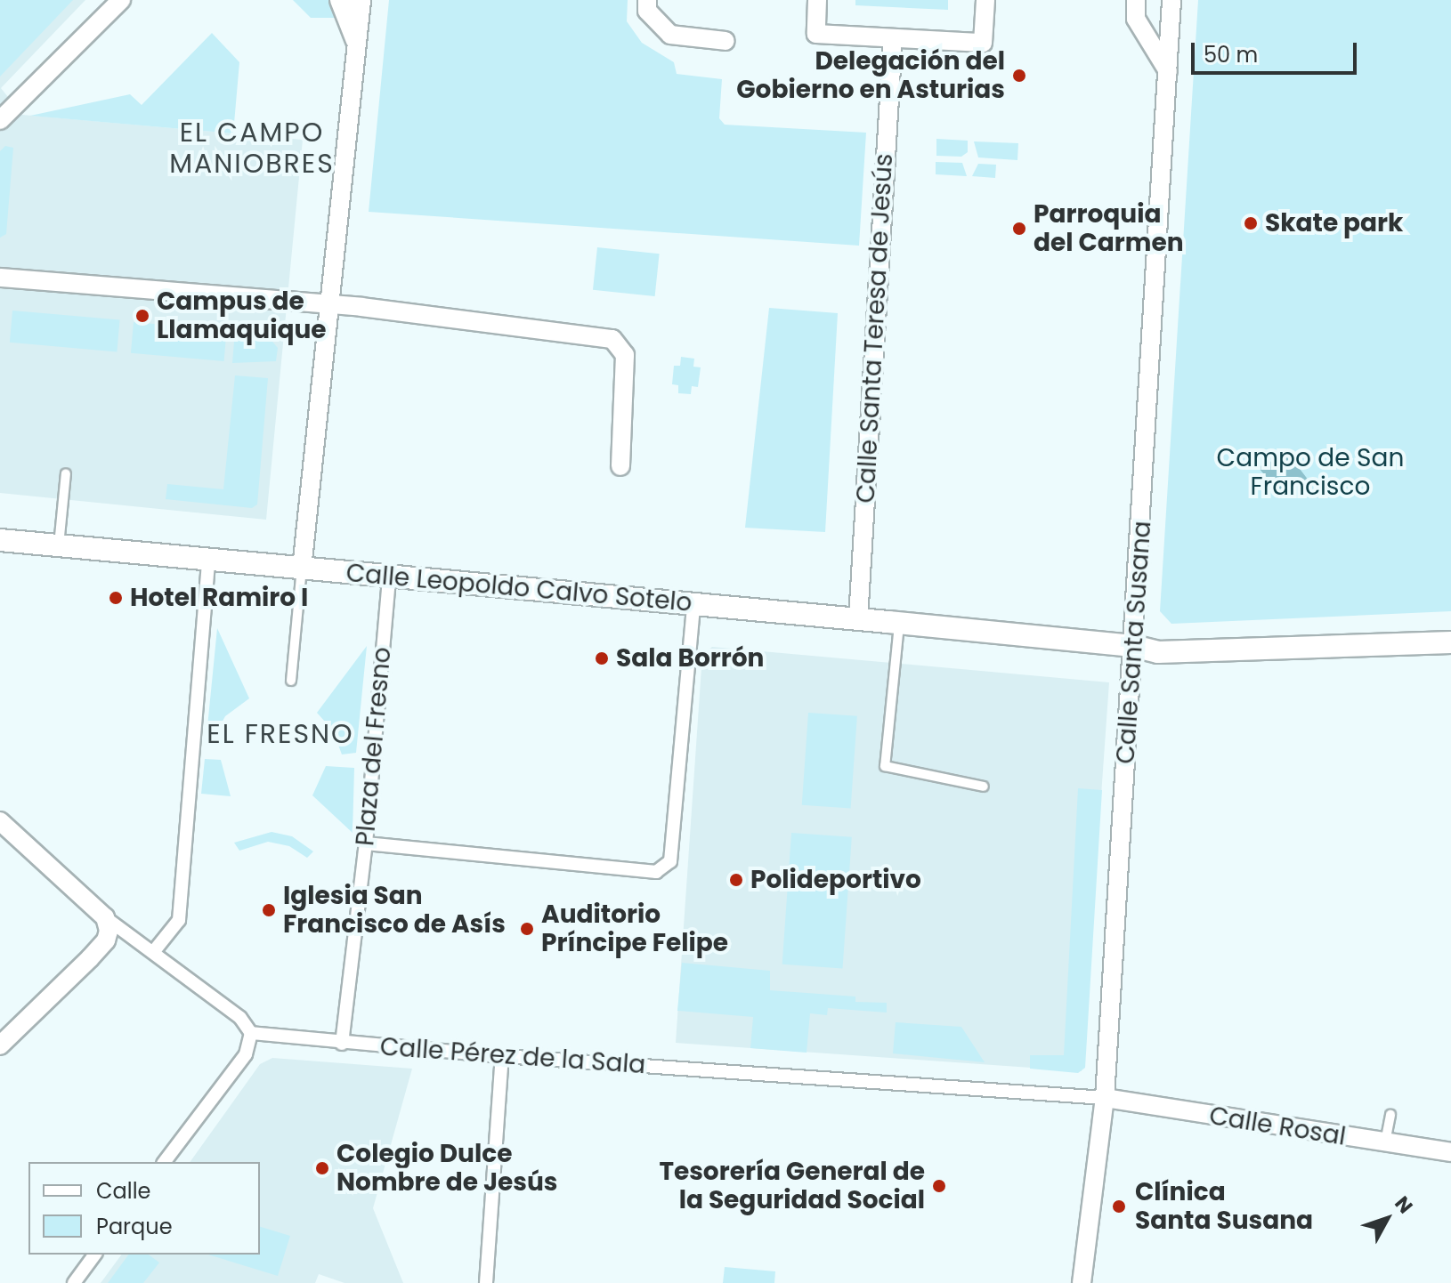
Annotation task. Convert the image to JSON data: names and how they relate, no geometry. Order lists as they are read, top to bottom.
{
  "streets": {
    "street": [
      "Calle Santa Teresa de Jesús",
      "Calle Leopoldo Calvo Sotelo",
      "Calle Santa Susana",
      "Plaza del Fresno",
      "Calle Pérez de la Sala",
      "Calle Rosal"
    ]
  },
  "crossings": [
    ["Calle Santa Teresa de Jesús", "Calle Leopoldo Calvo Sotelo"],
    ["Calle Leopoldo Calvo Sotelo", "Calle Santa Susana"],
    ["Calle Leopoldo Calvo Sotelo", "Plaza del Fresno"],
    ["Calle Santa Susana", "Calle Pérez de la Sala"],
    ["Calle Santa Susana", "Calle Rosal"],
    ["Plaza del Fresno", "Calle Pérez de la Sala"],
    ["Calle Pérez de la Sala", "Calle Rosal"]
  ],
  "districts": ["EL CAMPO MANIOBRES", "EL FRESNO"],
  "parks": ["Campo de San Francisco"],
  "places": [
    "Delegación del Gobierno en Asturias",
    "Skate park",
    "Parroquia del Carmen",
    "Campus de Llamaquique",
    "Hotel Ramiro I",
    "Sala Borrón",
    "Polideportivo",
    "Iglesia San Francisco de Asís",
    "Auditorio Príncipe Felipe",
    "Colegio Dulce Nombre de Jesús",
    "Tesorería General de la Seguridad Social",
    "Clínica Santa Susana"
  ],
  "legend": ["Calle", "Parque"],
  "scale_bar": "50 m",
  "north": "top right"
}
